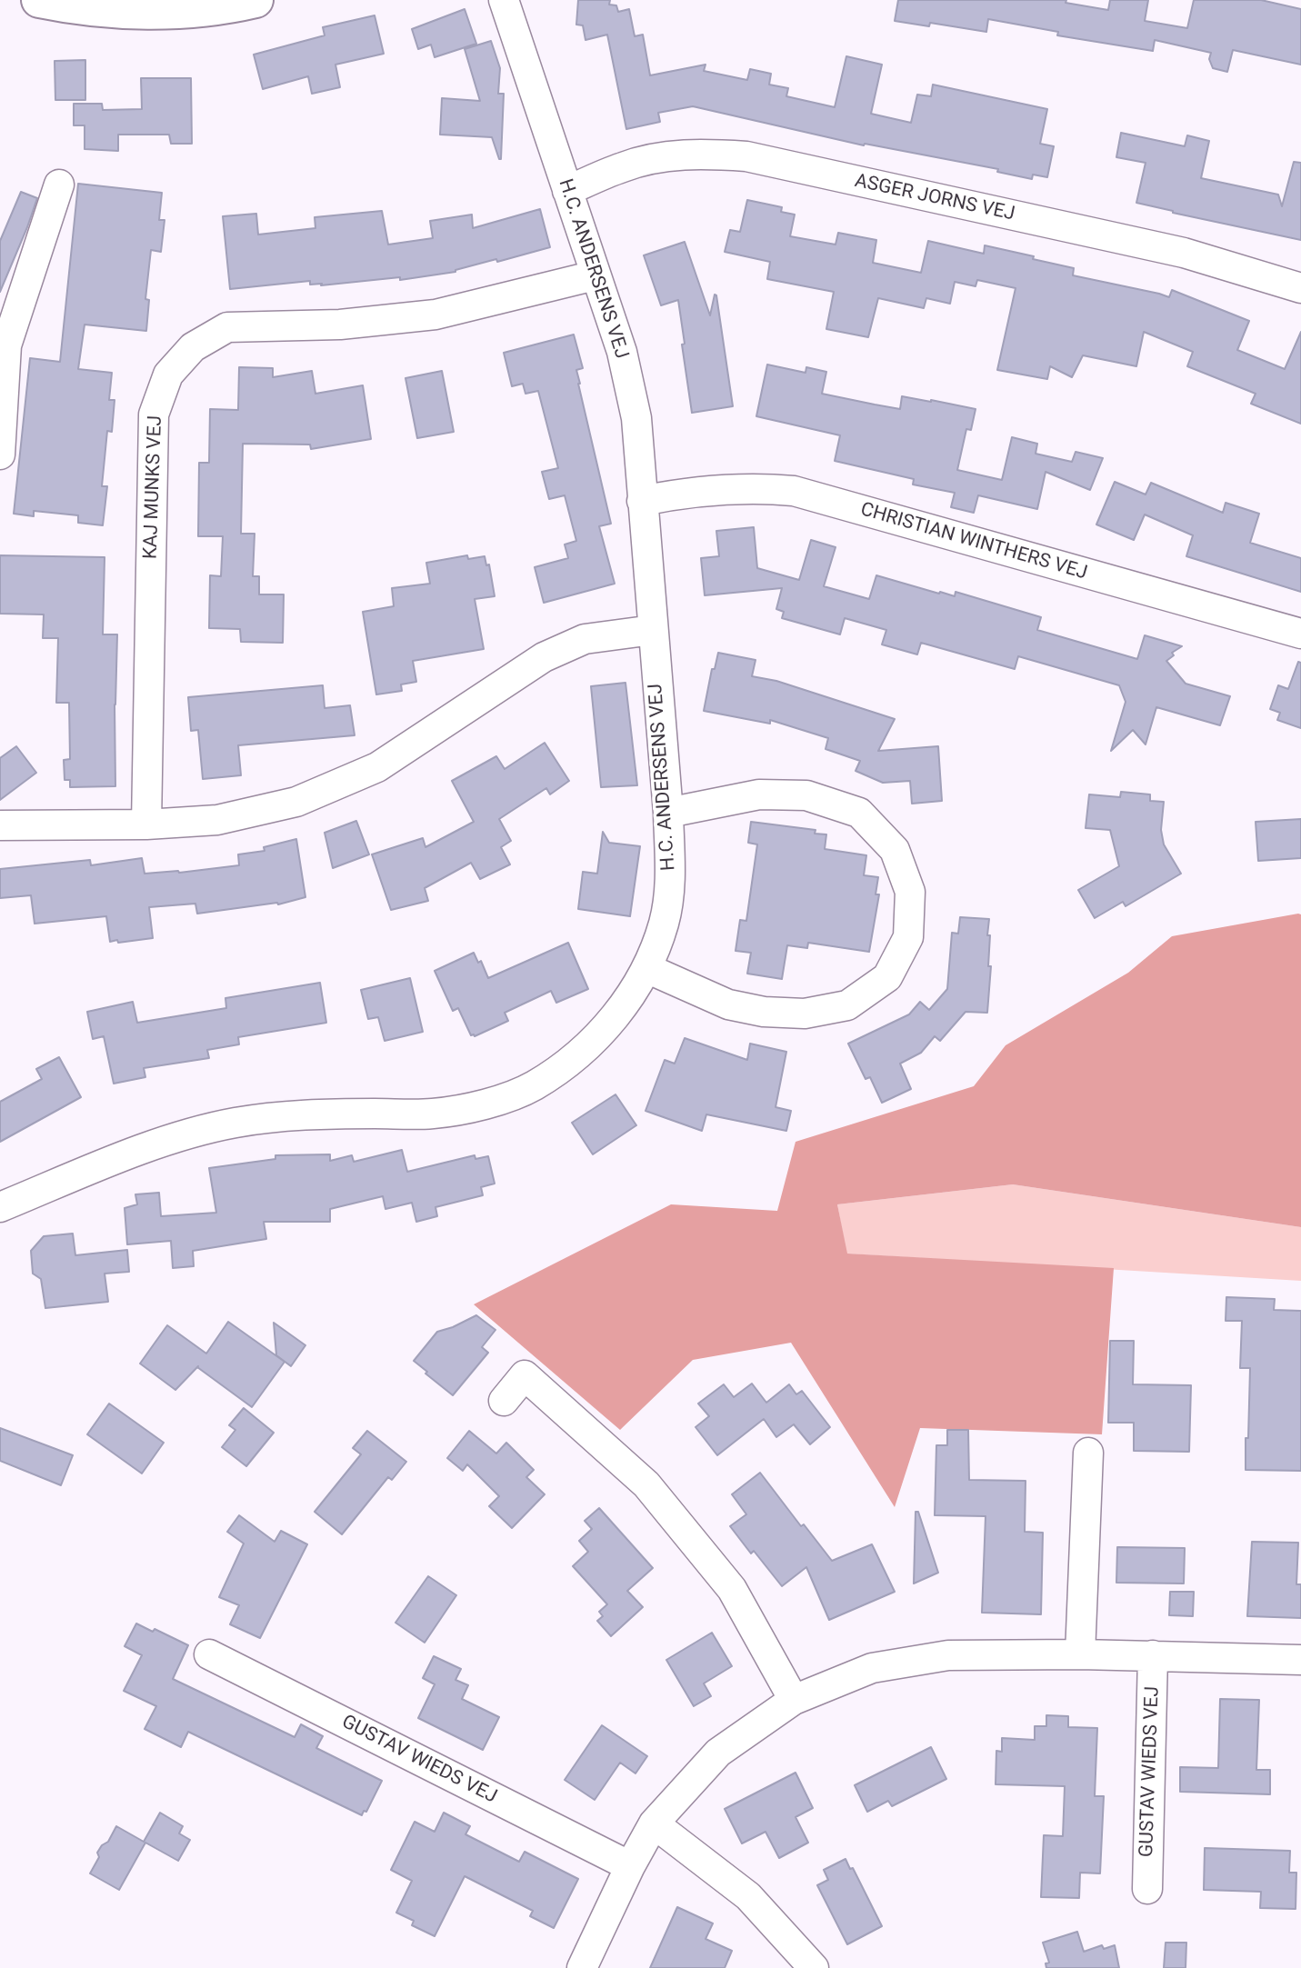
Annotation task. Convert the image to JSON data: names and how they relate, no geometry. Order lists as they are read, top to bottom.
{
  "streets": {
    "street": [
      "ASGER JORNS VEJ",
      "H.C. ANDERSENS VEJ",
      "KAJ MUNKS VEJ",
      "CHRISTIAN WINTHERS VEJ",
      "GUSTAV WIEDS VEJ"
    ]
  },
  "crossings": [
    ["ASGER JORNS VEJ", "H.C. ANDERSENS VEJ"],
    ["H.C. ANDERSENS VEJ", "KAJ MUNKS VEJ"],
    ["H.C. ANDERSENS VEJ", "CHRISTIAN WINTHERS VEJ"]
  ]
}
